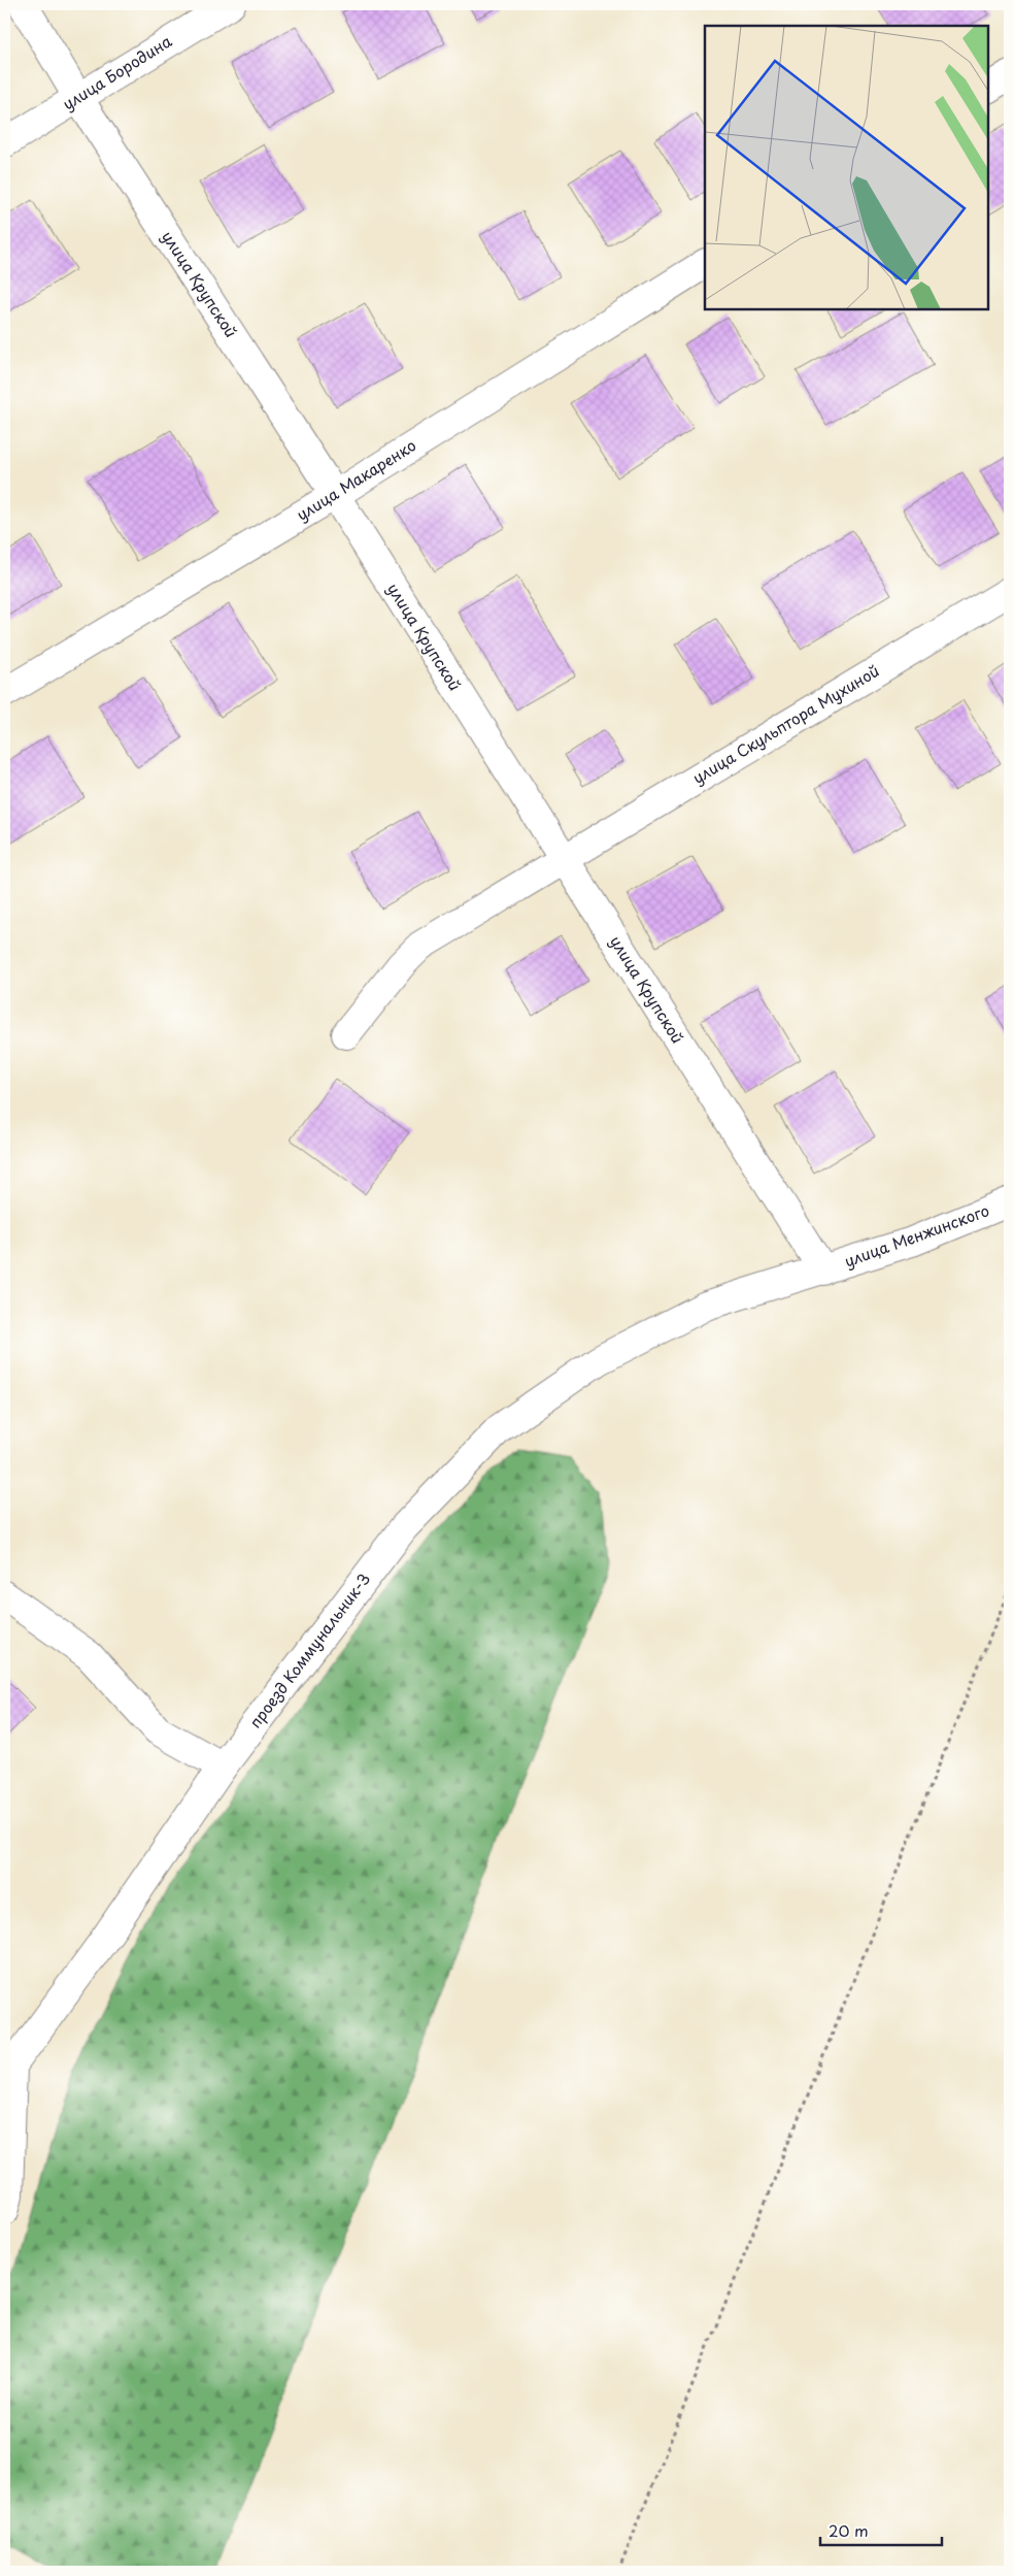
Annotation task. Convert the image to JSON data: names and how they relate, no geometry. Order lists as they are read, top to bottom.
{
  "streets": {
    "street": [
      "улица Бородина",
      "улица Крупской",
      "улица Макаренко",
      "улица Скульптора Мухиной",
      "улица Менжинского",
      "проезд Коммунальник-3"
    ]
  },
  "crossings": [
    ["улица Бородина", "улица Крупской"],
    ["улица Крупской", "улица Макаренко"],
    ["улица Крупской", "улица Скульптора Мухиной"],
    ["улица Крупской", "улица Менжинского"],
    ["улица Крупской", "проезд Коммунальник-3"],
    ["улица Менжинского", "проезд Коммунальник-3"]
  ],
  "scale_bar": "20 m"
}
